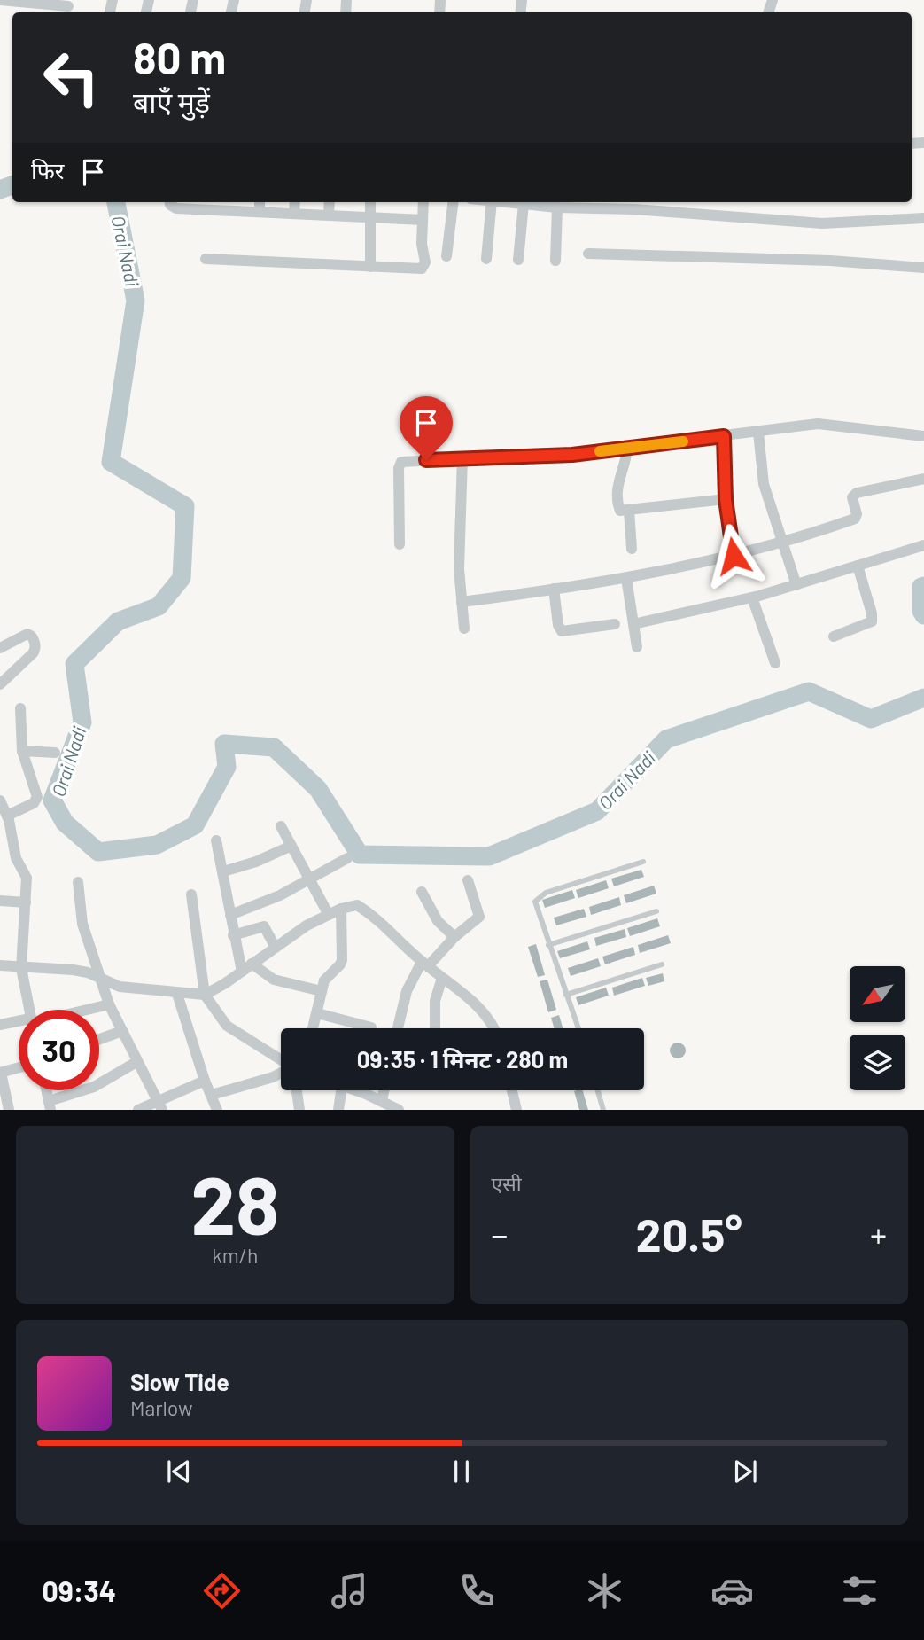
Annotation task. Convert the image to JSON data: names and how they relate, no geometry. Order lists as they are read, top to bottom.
{
  "water": ["Orai Nadi"],
  "north": "bottom left",
  "page": {
    "turn": ["80 m", "बाएँ मुड़ें"],
    "then": "फिर",
    "limit": "30",
    "trip": "09:35 · 1 मिनट · 280 m",
    "tile": [
      ["28", "km/h"],
      "एसी"
    ],
    "heat": ["−", "20.5°", "+"],
    "song": ["Slow Tide", "Marlow"],
    "tabs": "09:34"
  }
}
